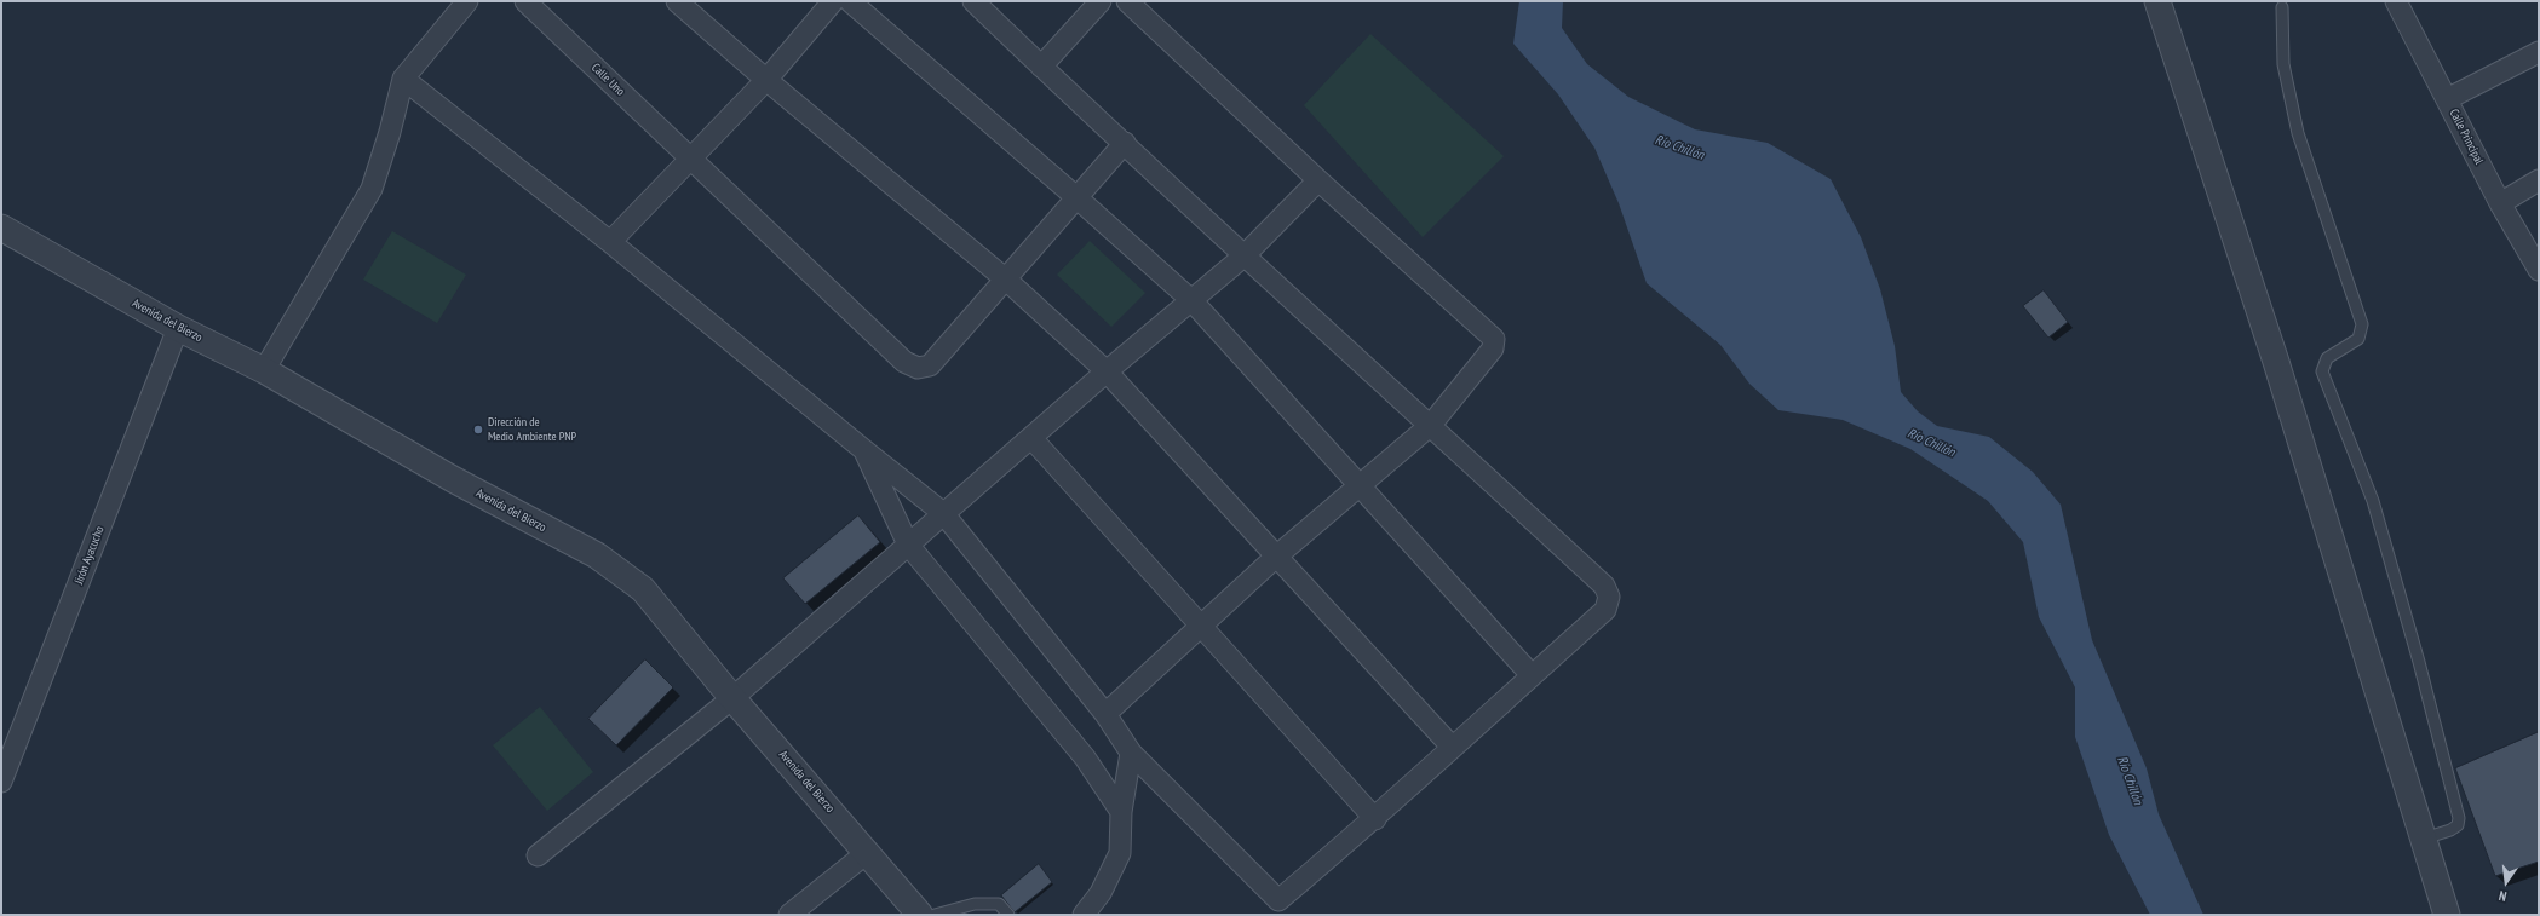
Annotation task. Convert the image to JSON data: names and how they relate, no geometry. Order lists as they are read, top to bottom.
{
  "streets": {
    "street": [
      "Calle Uno",
      "Calle Principal",
      "Avenida del Bierzo",
      "Jirón Ayacucho"
    ]
  },
  "crossings": [
    ["Avenida del Bierzo", "Jirón Ayacucho"]
  ],
  "water": ["Río Chillón"],
  "places": ["Dirección de Medio Ambiente PNP"],
  "north": "bottom"
}
